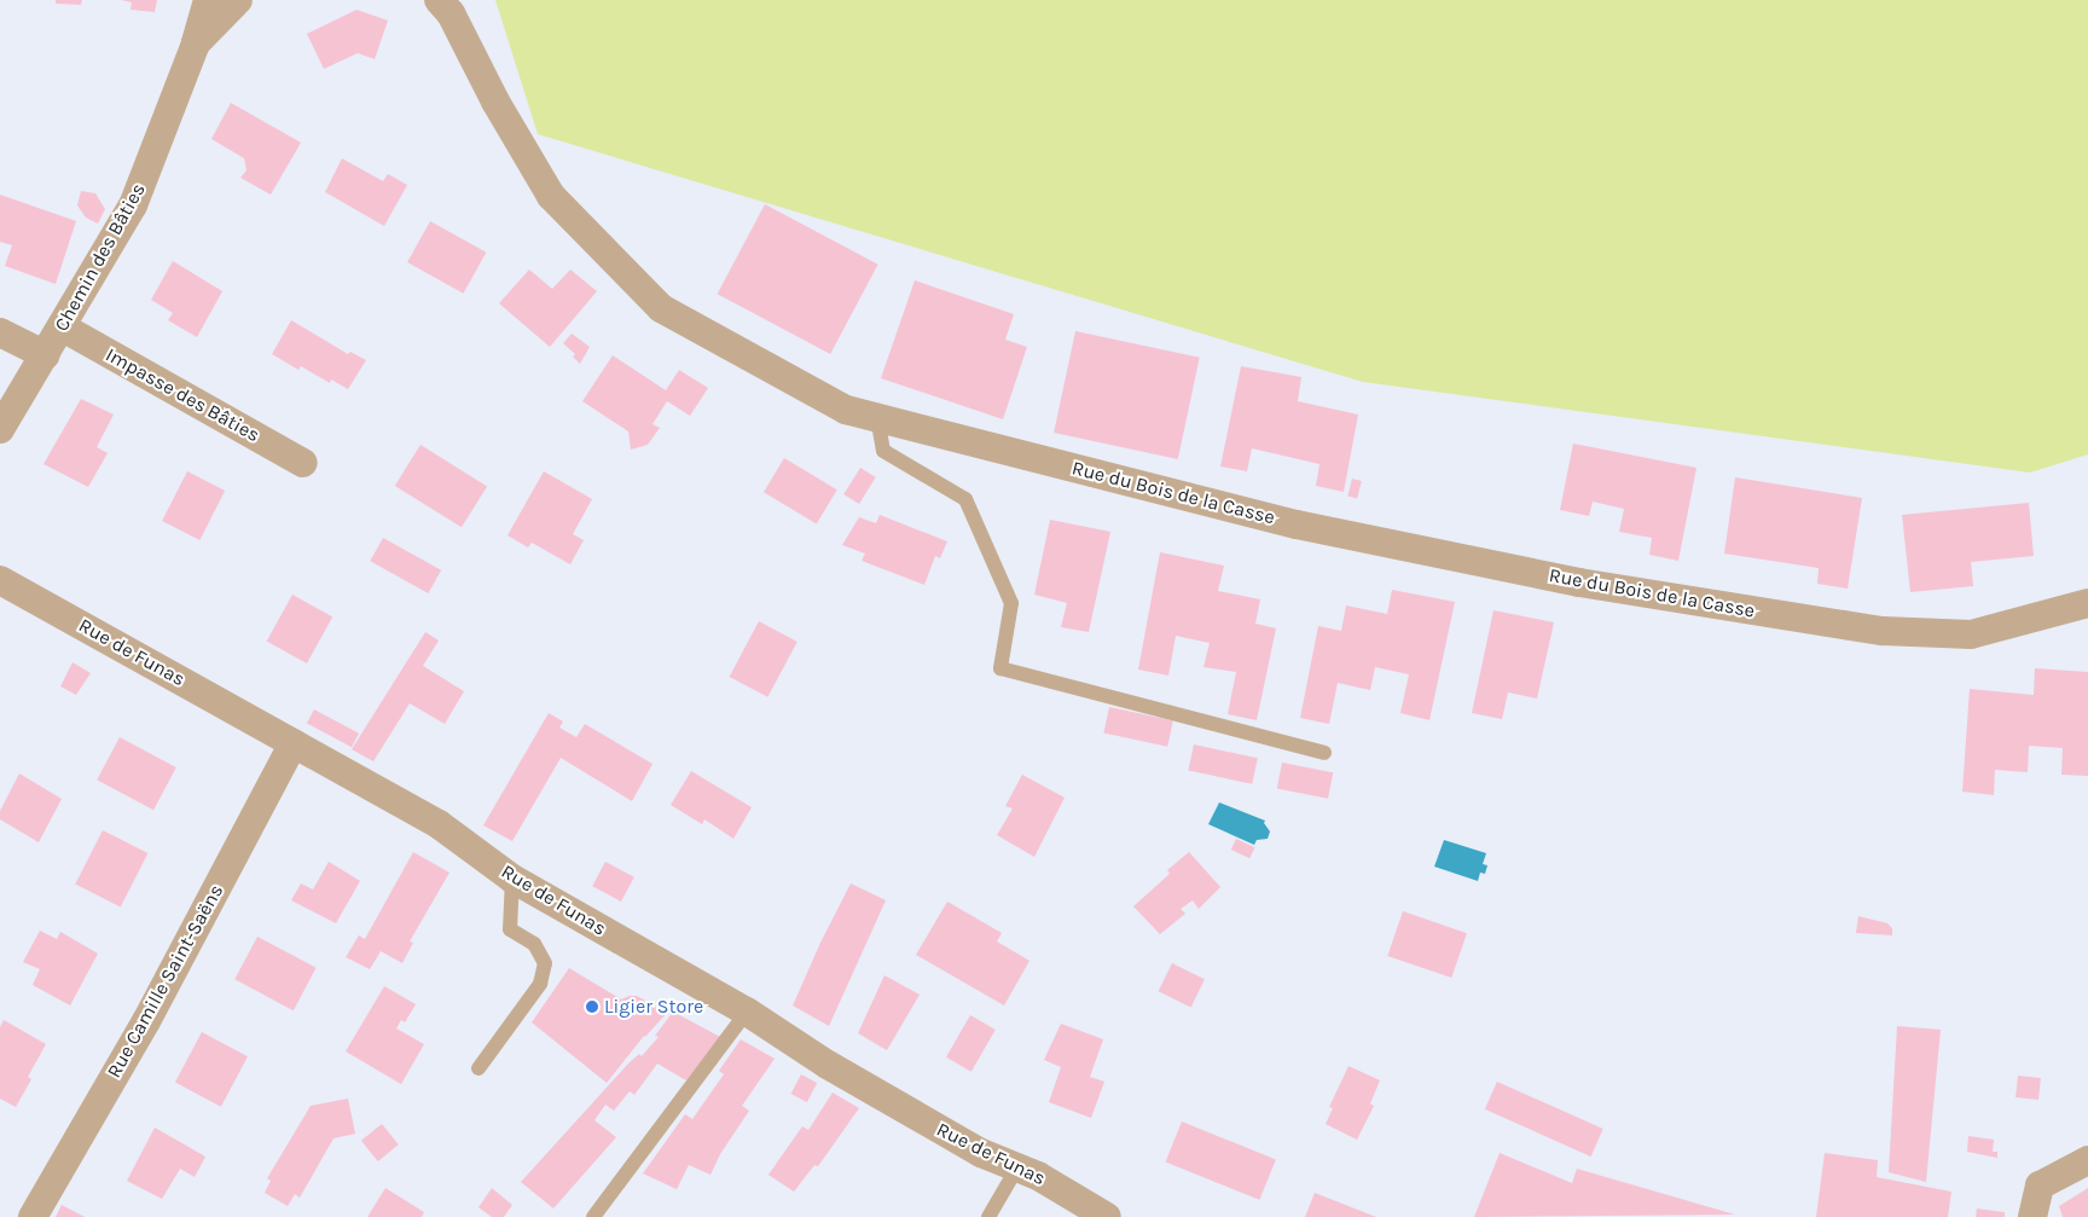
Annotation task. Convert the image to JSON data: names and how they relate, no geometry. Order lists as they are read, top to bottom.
{
  "streets": {
    "street": [
      "Chemin des Bâties",
      "Impasse des Bâties",
      "Rue du Bois de la Casse",
      "Rue de Funas",
      "Rue Camille Saint-Saëns"
    ]
  },
  "crossings": [
    ["Chemin des Bâties", "Impasse des Bâties"],
    ["Rue de Funas", "Rue Camille Saint-Saëns"]
  ],
  "places": ["Ligier Store"]
}
